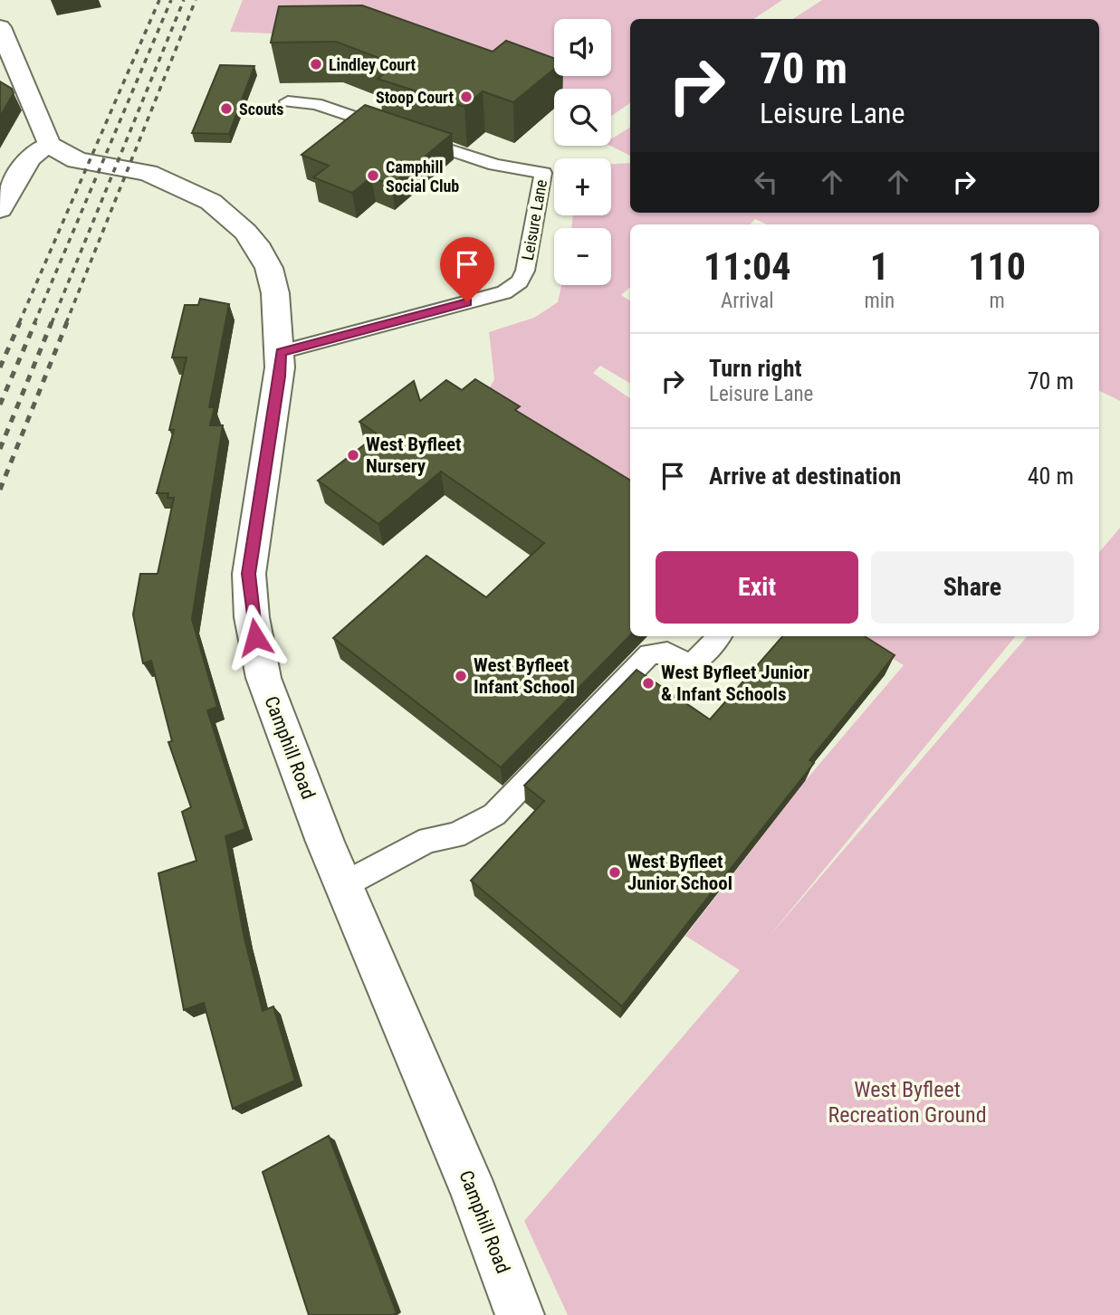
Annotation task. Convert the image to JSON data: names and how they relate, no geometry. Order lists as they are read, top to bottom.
{
  "streets": {
    "street": ["Camphill Road"],
    "lane": ["Leisure Lane"]
  },
  "crossings": [
    ["Leisure Lane", "Camphill Road"]
  ],
  "parks": ["West Byfleet Recreation Ground"],
  "places": [
    "Lindley Court",
    "Stoop Court",
    "Scouts",
    "Camphill Social Club",
    "West Byfleet Nursery",
    "West Byfleet Infant School",
    "West Byfleet Junior & Infant Schools",
    "West Byfleet Junior School"
  ],
  "page": {
    "map_buttons": ["+", "−"],
    "turn": ["70 m", "Leisure Lane"],
    "eta": [
      "11:04",
      "Arrival",
      "1",
      "min",
      "110",
      "m"
    ],
    "list": [
      {
        "name": "Turn right",
        "note": "Leisure Lane",
        "value": "70 m"
      },
      {
        "name": "Arrive at destination",
        "value": "40 m"
      }
    ],
    "buttons": ["Exit", "Share"]
  }
}
